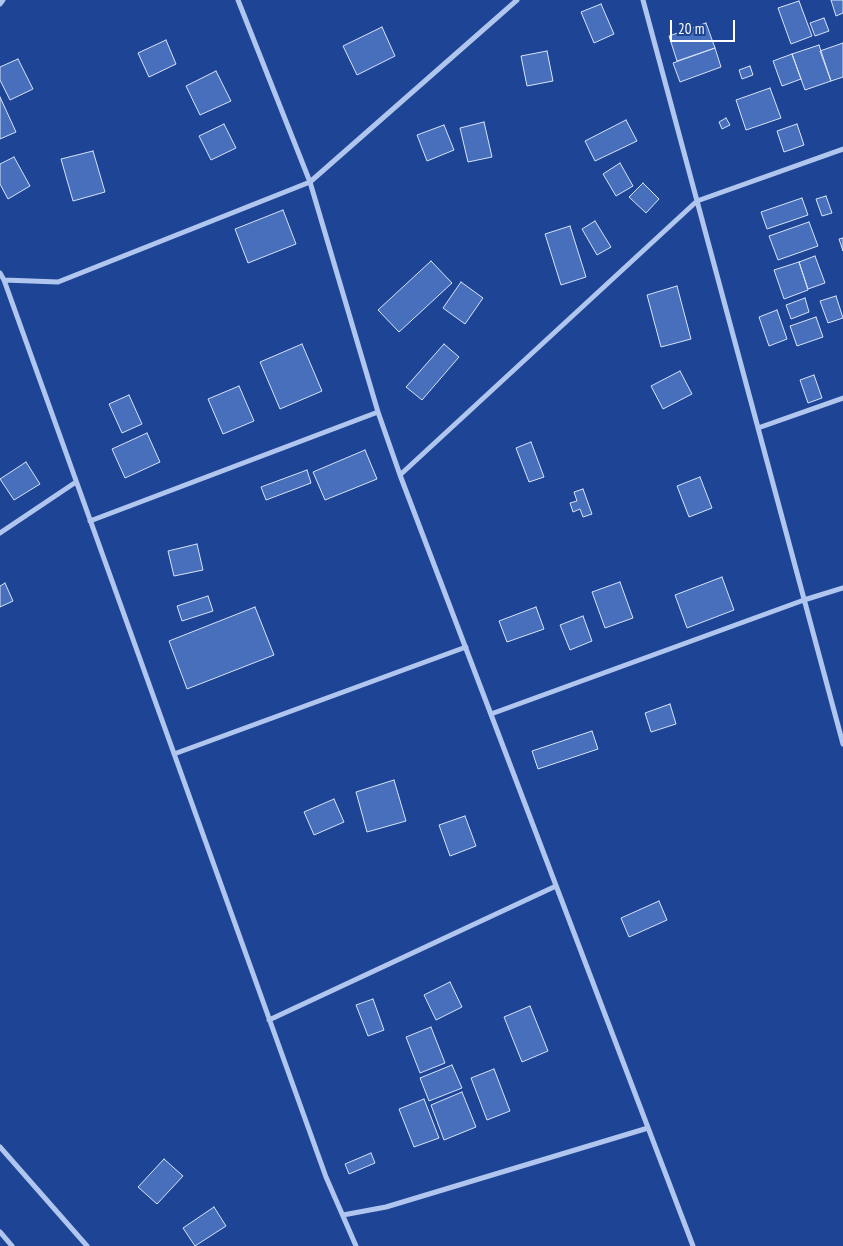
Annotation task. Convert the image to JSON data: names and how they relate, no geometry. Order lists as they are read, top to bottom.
{
  "scale_bar": "20 m"
}
